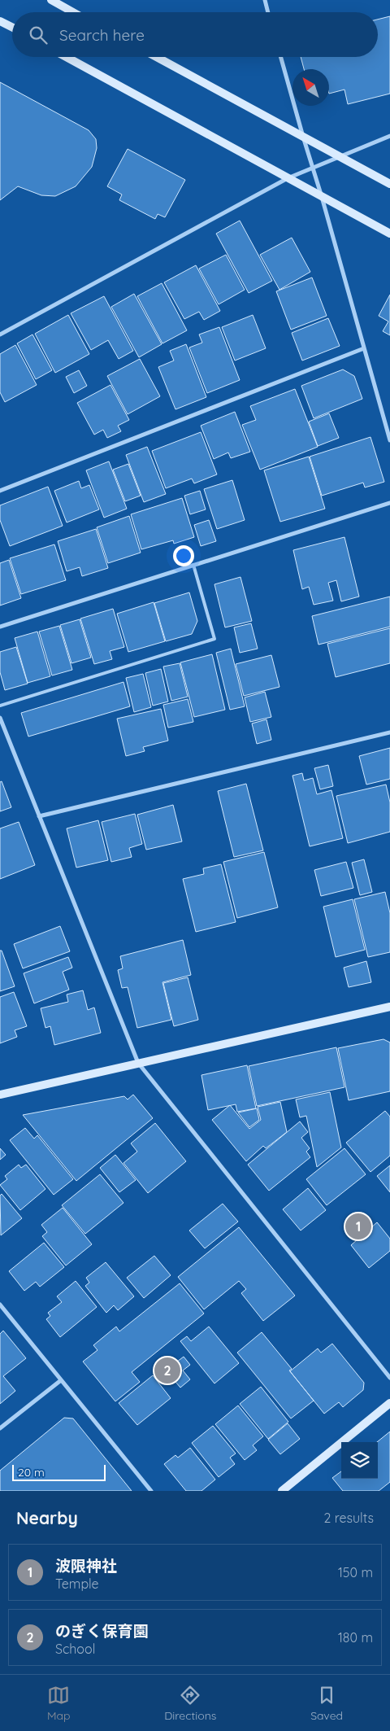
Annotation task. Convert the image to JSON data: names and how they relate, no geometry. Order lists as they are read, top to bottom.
{
  "scale_bar": "20 m",
  "north": "top left",
  "page": {
    "search": "Search here",
    "pins": ["1", "2"],
    "scale": "20 m",
    "heading": ["Nearby", "2 results"],
    "list": [
      {
        "mark": "1",
        "name": "波限神社",
        "note": "Temple",
        "value": "150 m"
      },
      {
        "mark": "2",
        "name": "のぎく保育園",
        "note": "School",
        "value": "180 m"
      }
    ],
    "nav": ["Map", "Directions", "Saved"]
  }
}
